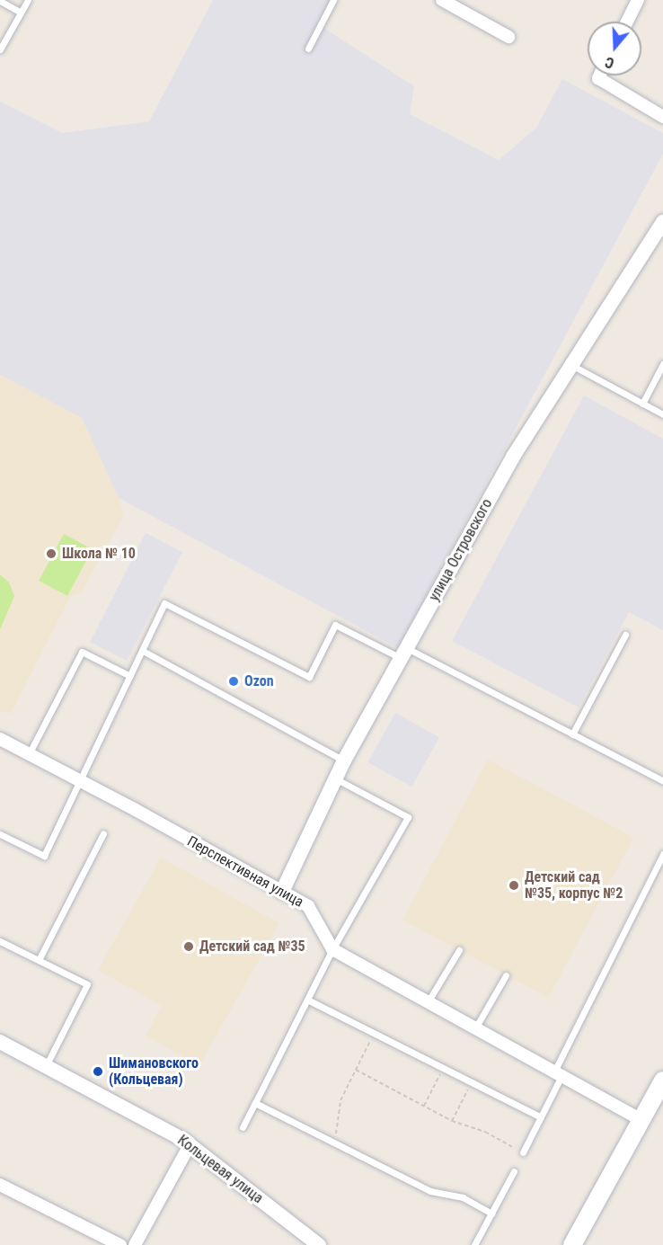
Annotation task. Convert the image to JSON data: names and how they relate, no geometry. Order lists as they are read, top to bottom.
{
  "streets": {
    "street": ["улица Островского", "Перспективная улица", "Кольцевая улица"]
  },
  "crossings": [
    ["улица Островского", "Перспективная улица"]
  ],
  "places": [
    "Школа № 10",
    "Ozon",
    "Детский сад №35, корпус №2",
    "Детский сад №35",
    "Шимановского (Кольцевая)"
  ],
  "north": "bottom"
}
